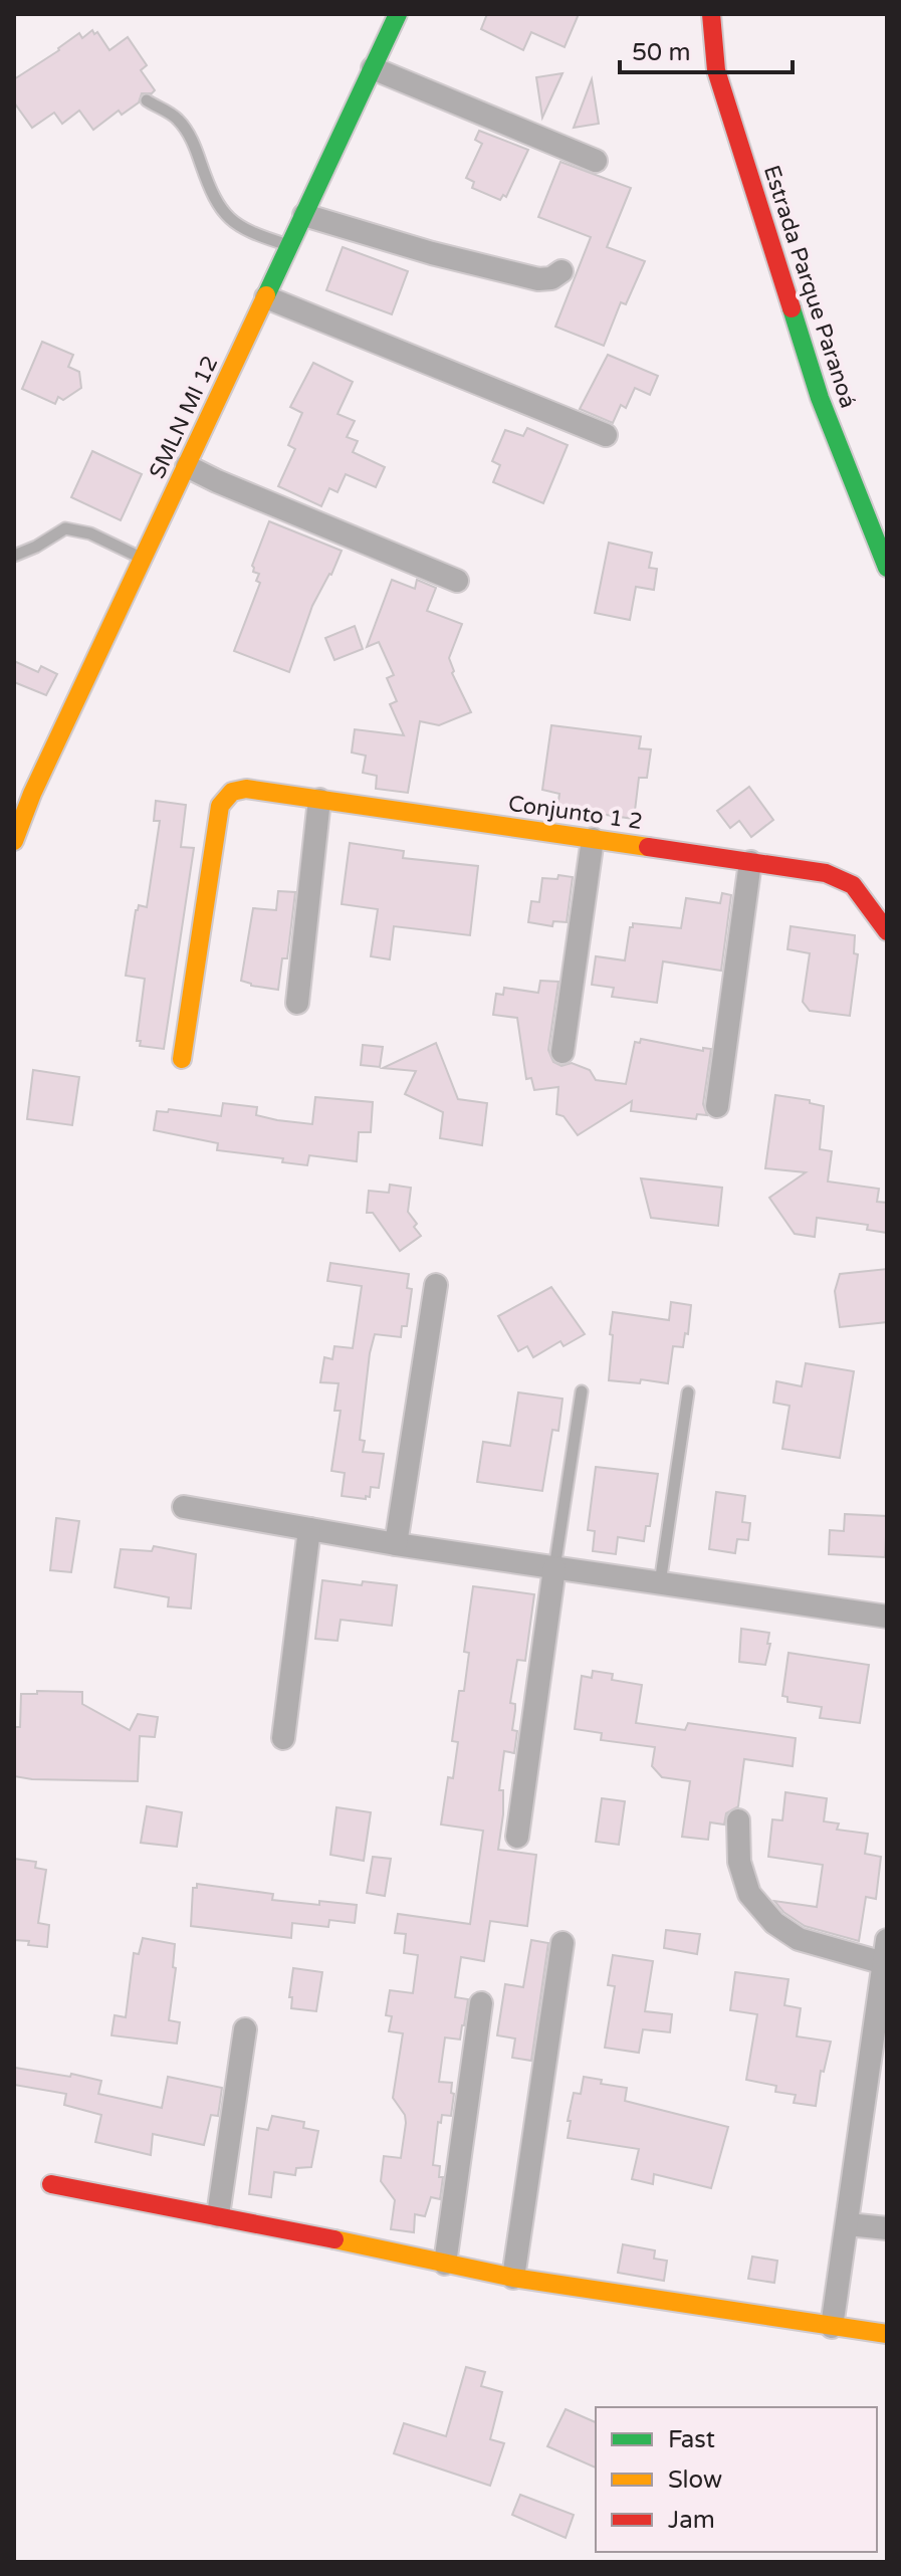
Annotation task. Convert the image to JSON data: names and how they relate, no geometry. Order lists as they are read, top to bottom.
{
  "streets": {
    "street": ["Estrada Parque Paranoá", "SMLN MI 12", "Conjunto 1 2"]
  },
  "legend": ["Fast", "Slow", "Jam"],
  "scale_bar": "50 m"
}
